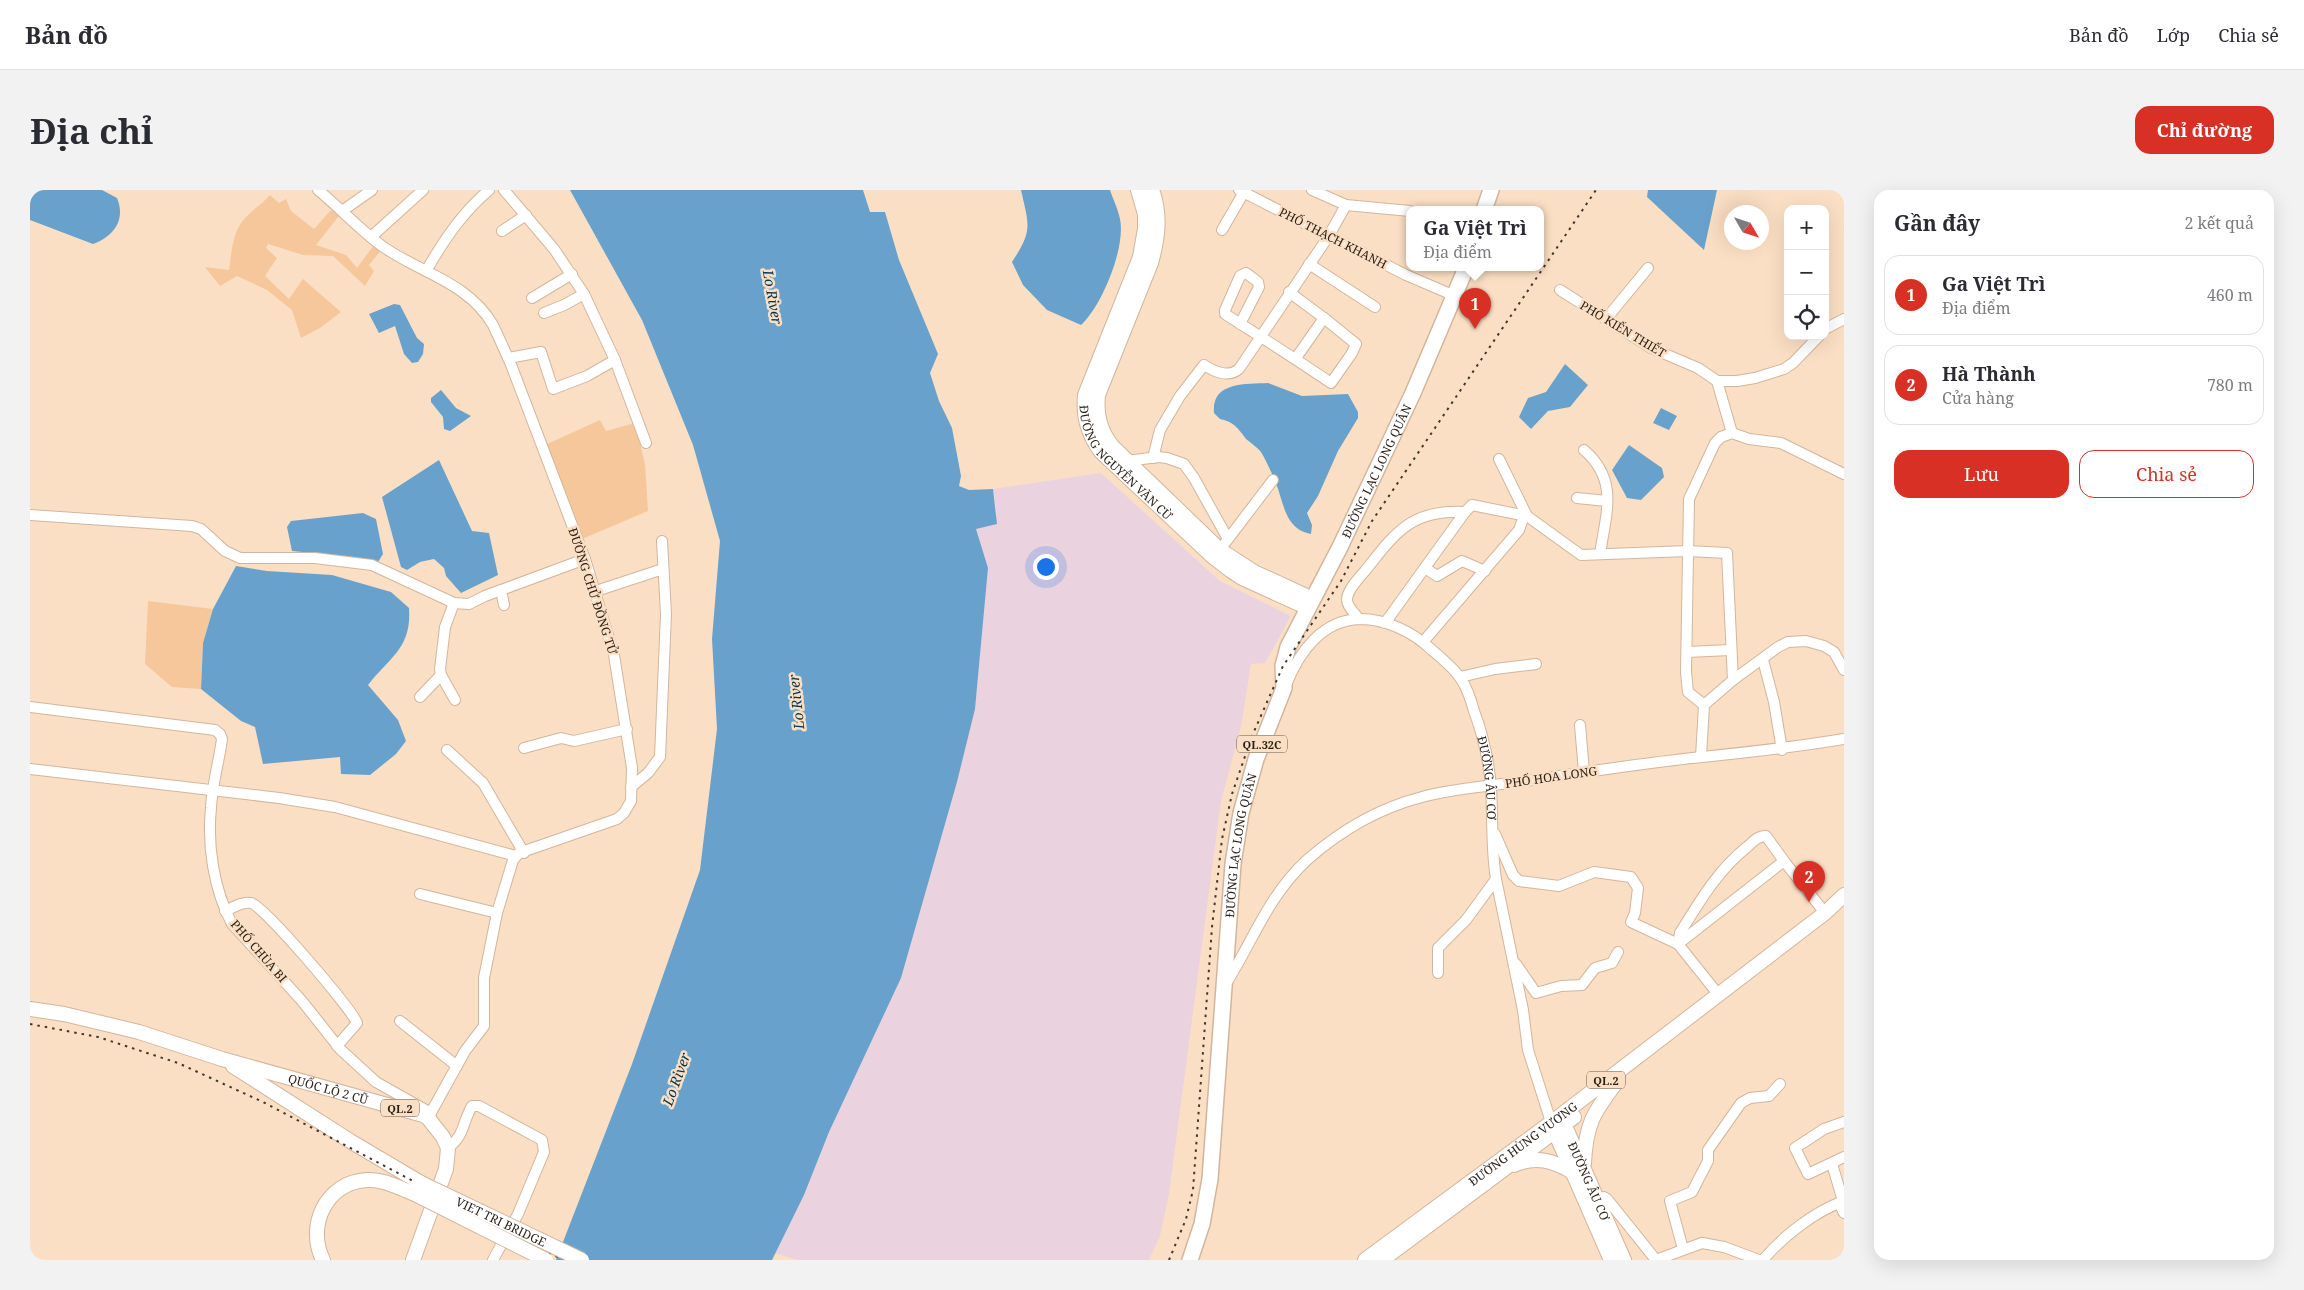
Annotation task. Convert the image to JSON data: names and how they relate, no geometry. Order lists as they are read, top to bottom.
{
  "streets": {
    "highway": ["ĐƯỜNG LẠC LONG QUÂN", "QL.32C"],
    "main road": [
      "ĐƯỜNG NGUYỄN VĂN CỪ",
      "ĐƯỜNG ÂU CƠ",
      "QL.2",
      "QUỐC LỘ 2 CŨ",
      "ĐƯỜNG HÙNG VƯƠNG",
      "VIET TRI BRIDGE"
    ],
    "street": [
      "PHỐ THẠCH KHANH",
      "PHỐ KIẾN THIẾT",
      "ĐƯỜNG CHỬ ĐỒNG TỬ",
      "PHỐ HOA LONG",
      "PHỐ CHÙA BI"
    ]
  },
  "crossings": [
    ["PHỐ THẠCH KHANH", "ĐƯỜNG LẠC LONG QUÂN"],
    ["ĐƯỜNG NGUYỄN VĂN CỪ", "ĐƯỜNG LẠC LONG QUÂN"],
    ["ĐƯỜNG LẠC LONG QUÂN", "PHỐ HOA LONG"],
    ["ĐƯỜNG LẠC LONG QUÂN", "ĐƯỜNG ÂU CƠ"],
    ["PHỐ HOA LONG", "ĐƯỜNG ÂU CƠ"],
    ["ĐƯỜNG ÂU CƠ", "ĐƯỜNG HÙNG VƯƠNG"],
    ["PHỐ CHÙA BI", "QL.2"],
    ["PHỐ CHÙA BI", "QUỐC LỘ 2 CŨ"],
    ["QL.2", "QUỐC LỘ 2 CŨ"],
    ["QL.2", "VIET TRI BRIDGE"],
    ["QUỐC LỘ 2 CŨ", "VIET TRI BRIDGE"]
  ],
  "water": ["Lo River"],
  "north": "bottom right",
  "page": {
    "header": "Bản đồ",
    "nav": ["Bản đồ", "Lớp", "Chia sẻ"],
    "buttons": [
      "Chỉ đường",
      ["Lưu", "Chia sẻ"]
    ],
    "title": "Địa chỉ",
    "heading": ["Gần đây", "2 kết quả"],
    "map_buttons": ["+", "−"],
    "popup": ["Ga Việt Trì", "Địa điểm"],
    "list": [
      {
        "mark": "1",
        "name": "Ga Việt Trì",
        "note": "Địa điểm",
        "value": "460 m"
      },
      {
        "mark": "2",
        "name": "Hà Thành",
        "note": "Cửa hàng",
        "value": "780 m"
      }
    ],
    "pins": ["1", "2"]
  }
}
